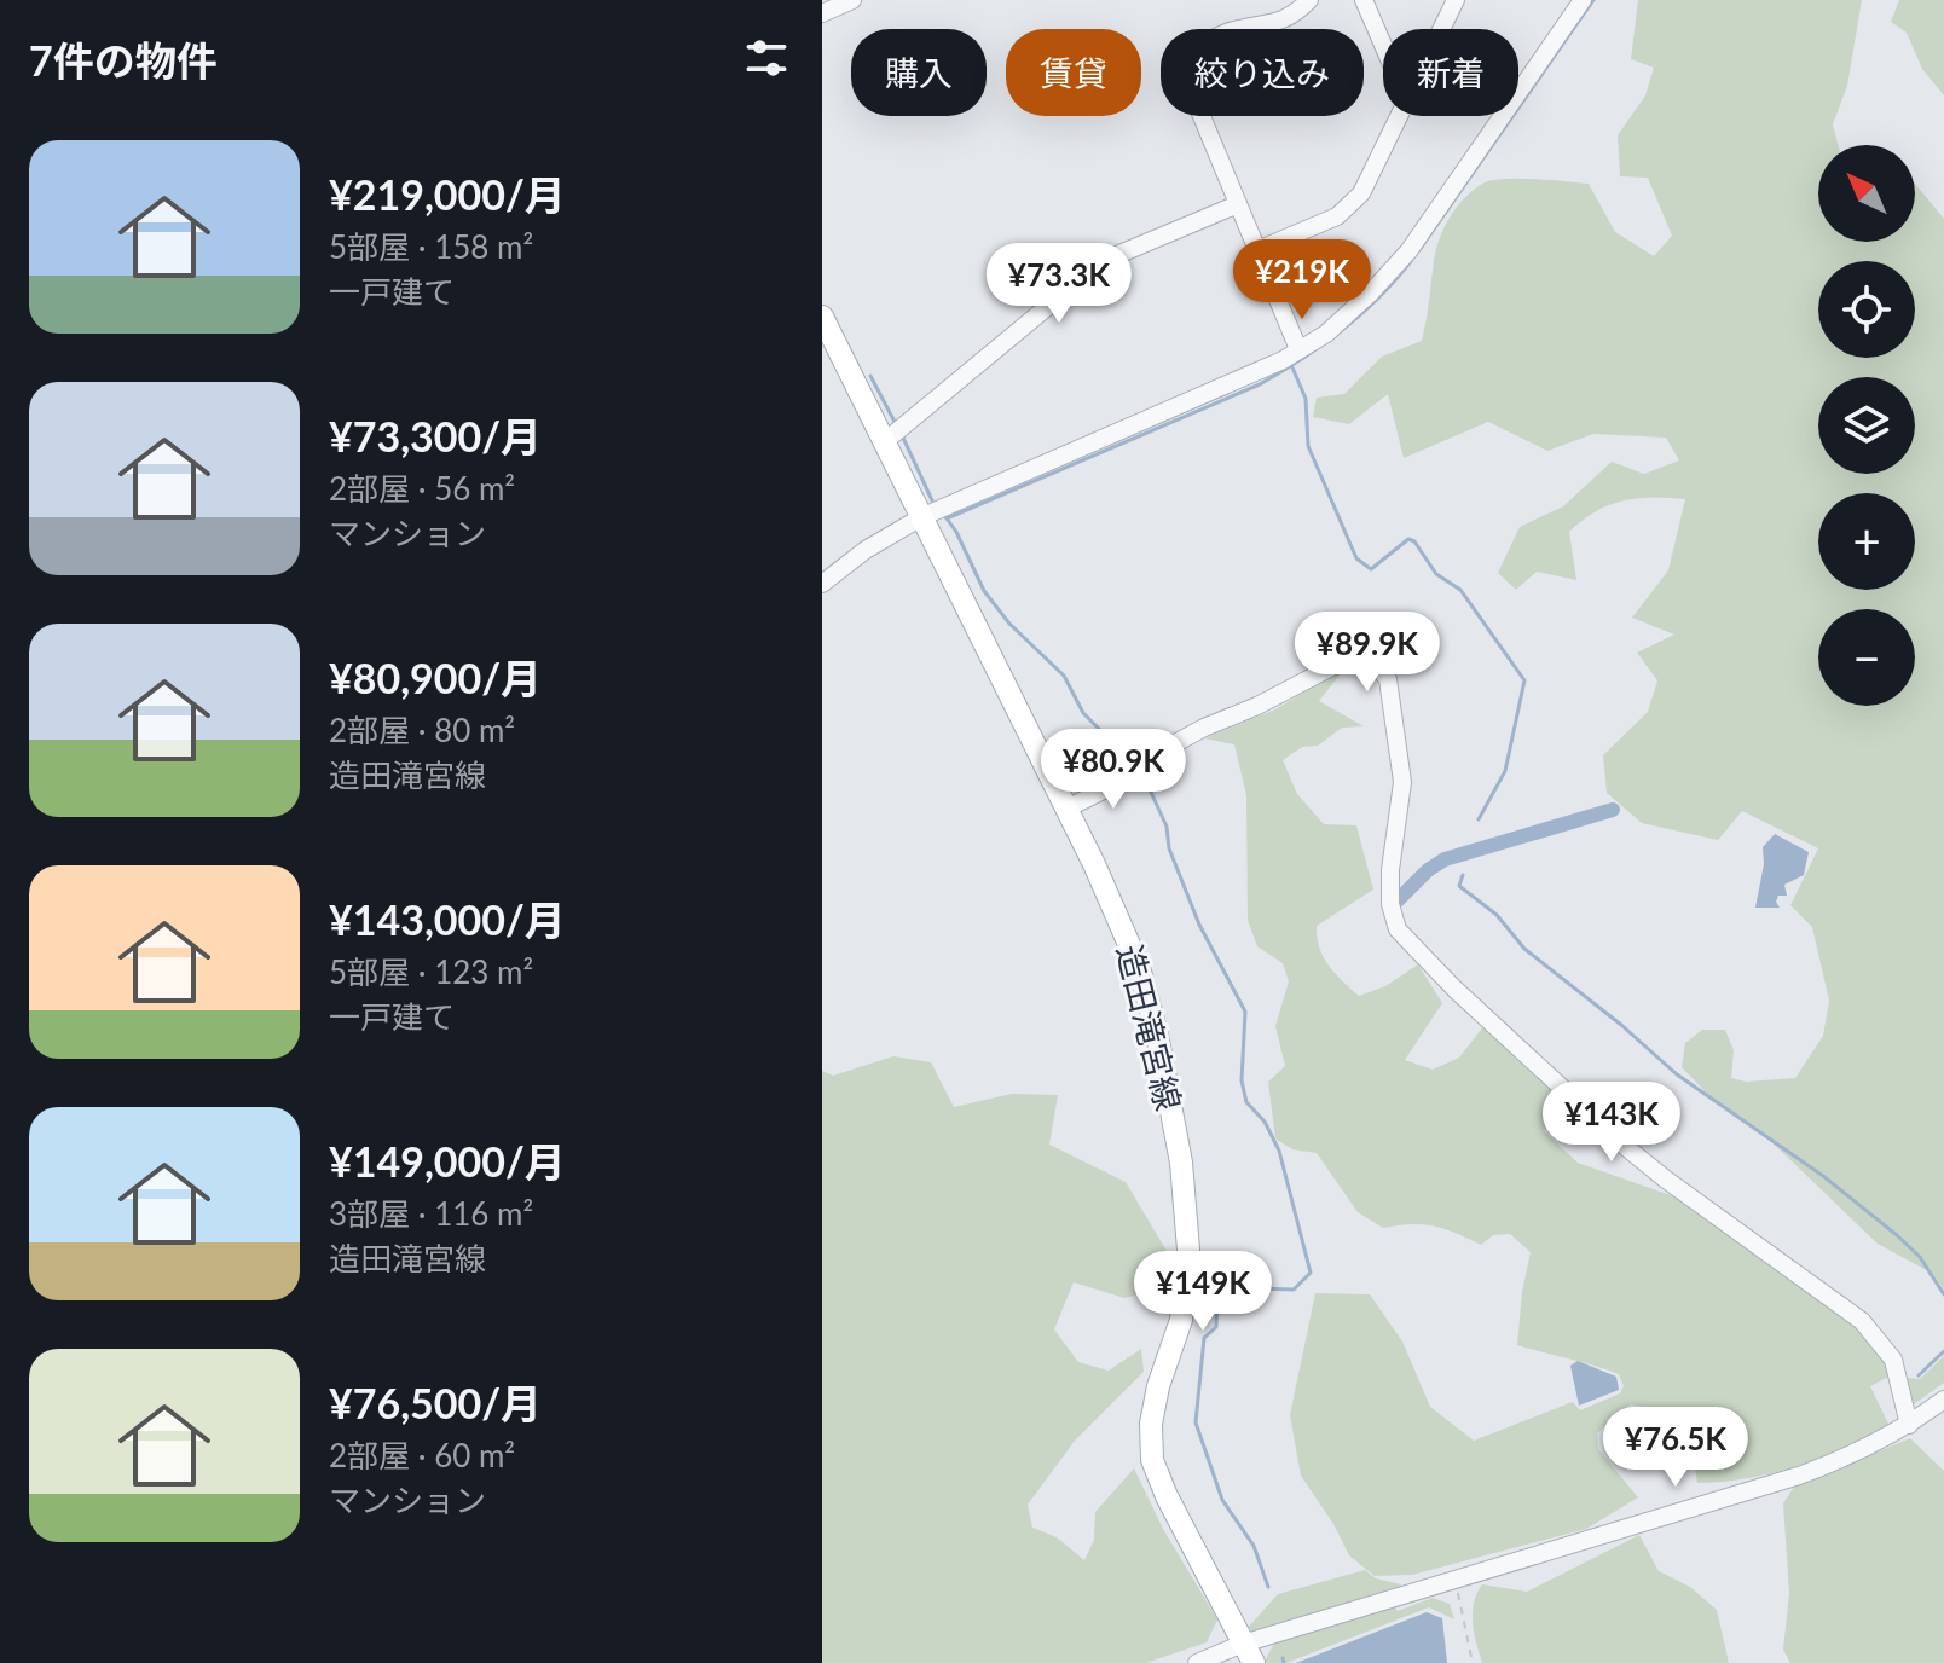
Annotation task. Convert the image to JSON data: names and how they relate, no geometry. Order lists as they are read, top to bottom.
{
  "streets": {
    "main road": ["造田滝宮線"]
  },
  "north": "top left",
  "page": {
    "heading": "7件の物件",
    "chip": [
      "購入",
      "賃貸",
      "絞り込み",
      "新着"
    ],
    "list": [
      {
        "name": "¥219,000/月",
        "note": "5部屋 · 158 m² · 一戸建て"
      },
      {
        "name": "¥73,300/月",
        "note": "2部屋 · 56 m² · マンション"
      },
      {
        "name": "¥80,900/月",
        "note": "2部屋 · 80 m² · 造田滝宮線"
      },
      {
        "name": "¥143,000/月",
        "note": "5部屋 · 123 m² · 一戸建て"
      },
      {
        "name": "¥149,000/月",
        "note": "3部屋 · 116 m² · 造田滝宮線"
      },
      {
        "name": "¥76,500/月",
        "note": "2部屋 · 60 m² · マンション"
      }
    ],
    "map_buttons": ["+", "−"],
    "price": [
      "¥219K",
      "¥73.3K",
      "¥89.9K",
      "¥80.9K",
      "¥143K",
      "¥149K",
      "¥76.5K"
    ]
  }
}
